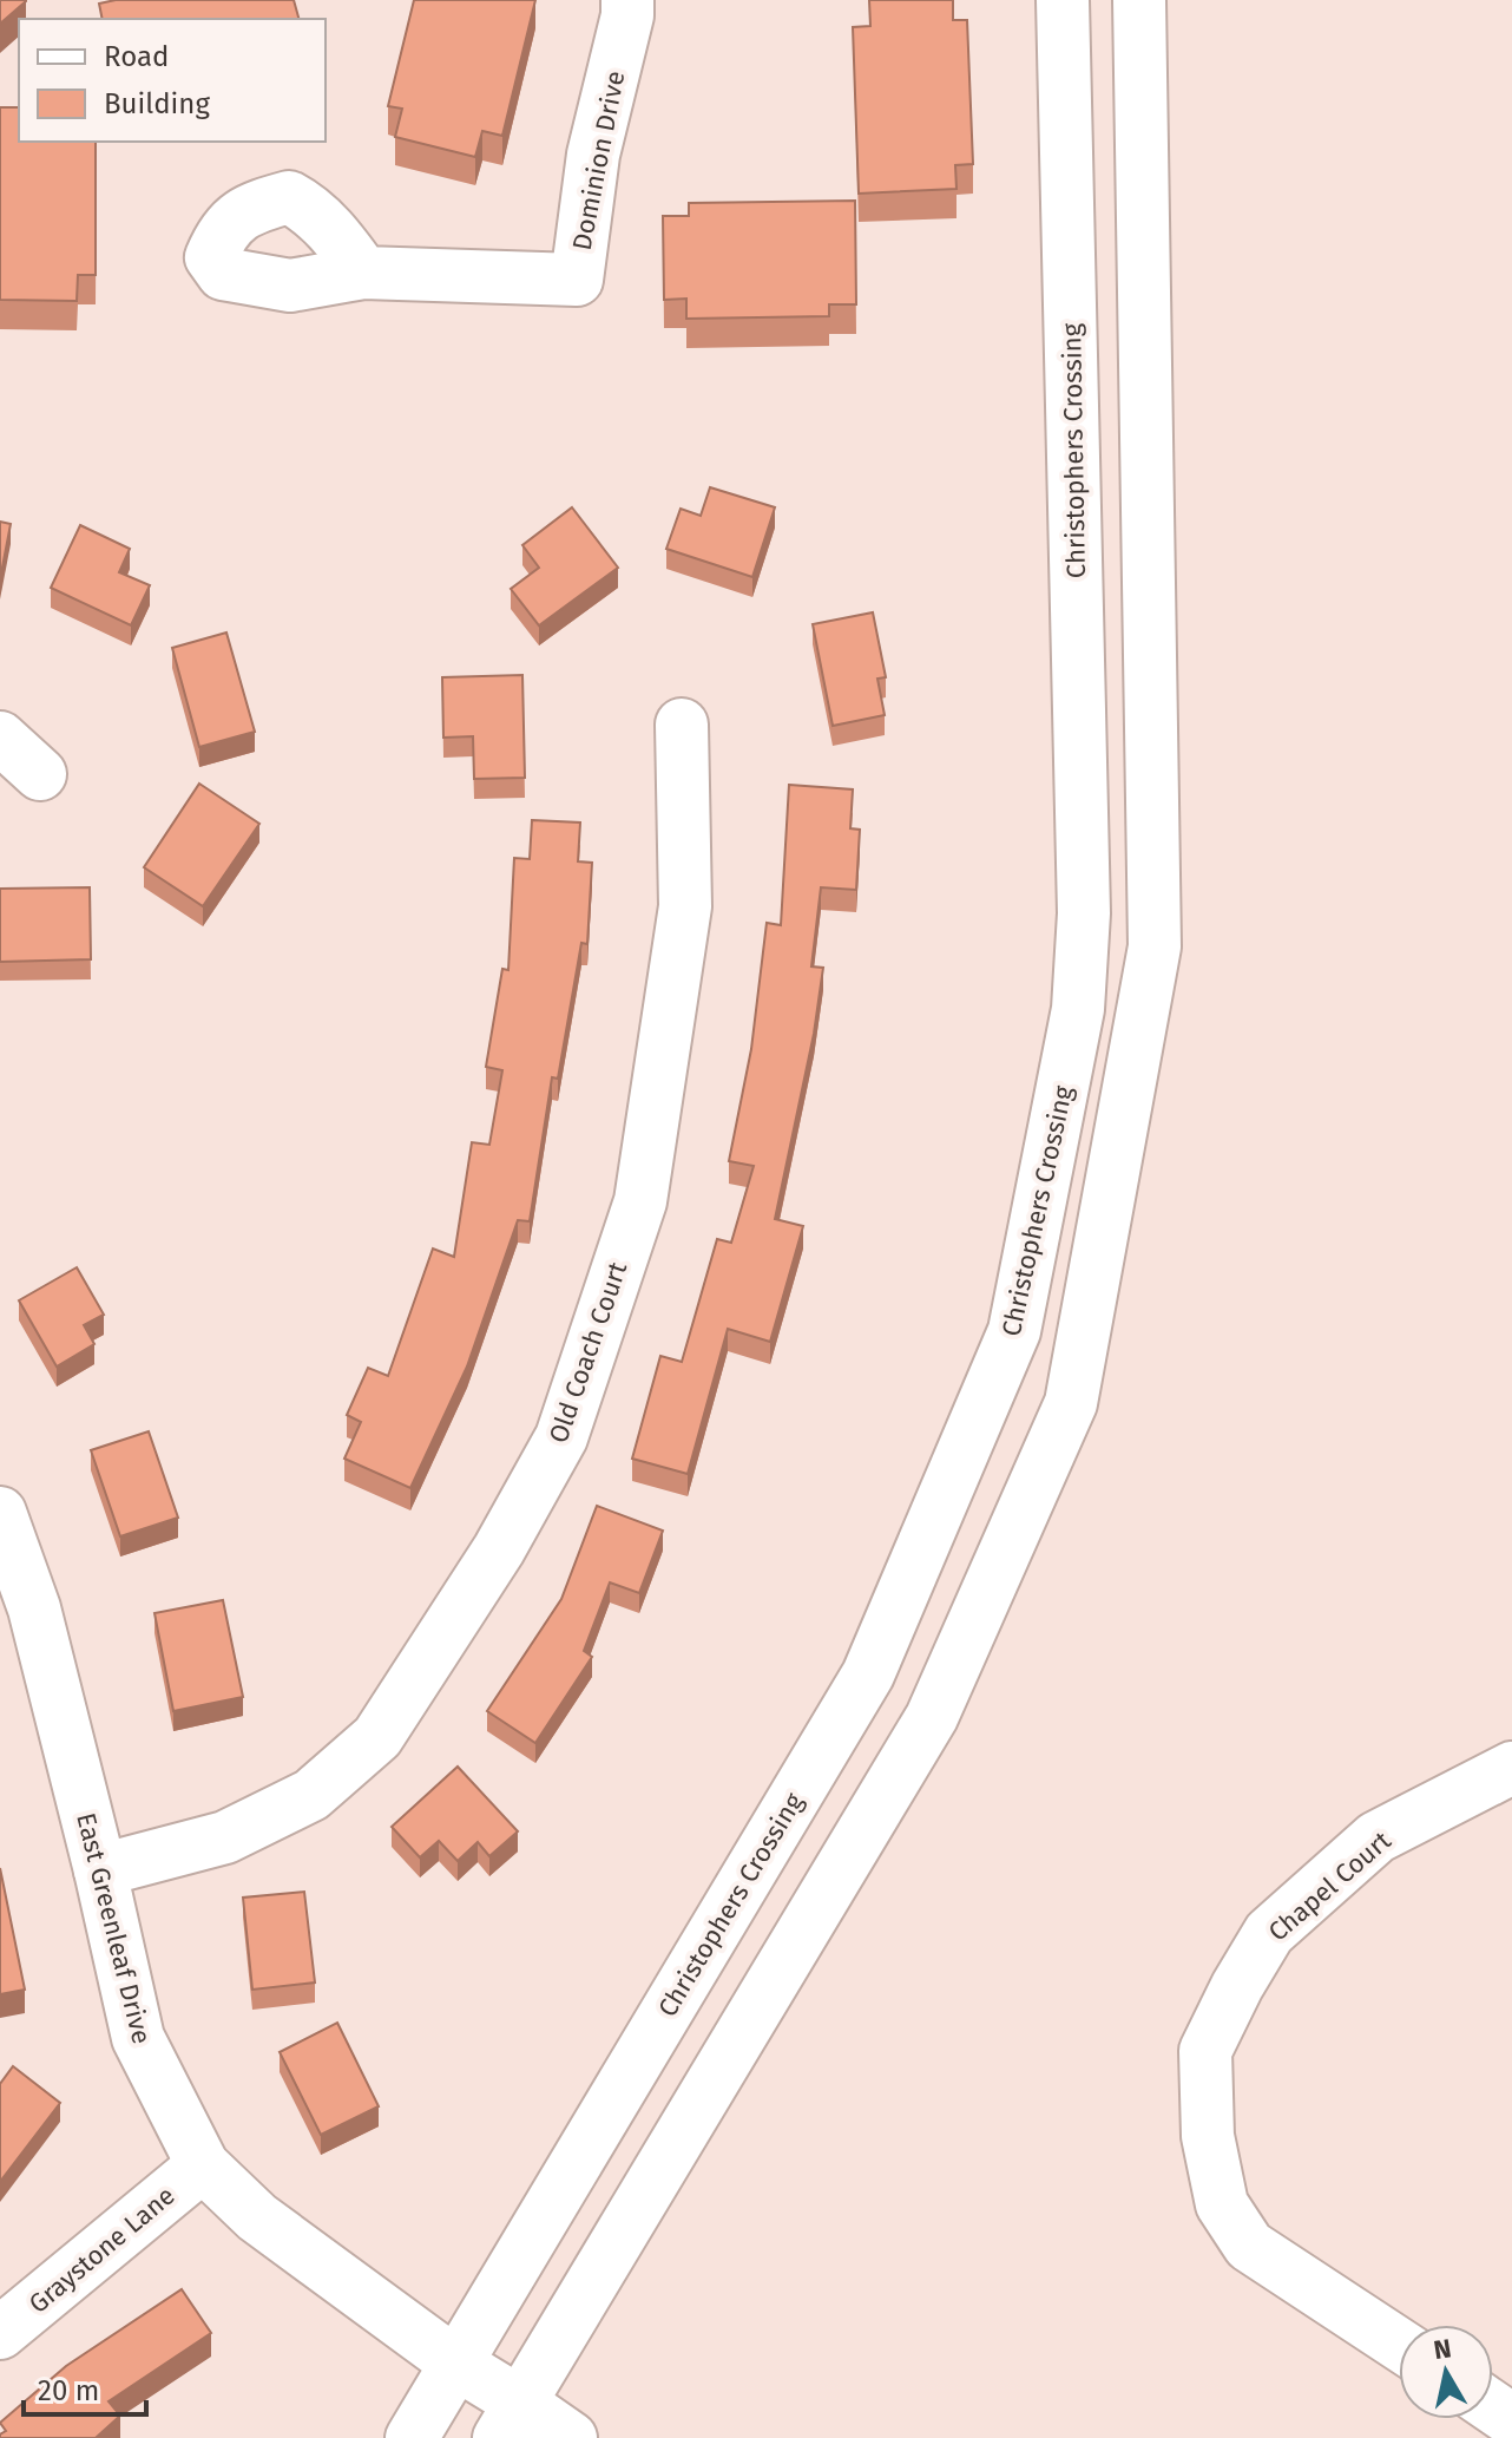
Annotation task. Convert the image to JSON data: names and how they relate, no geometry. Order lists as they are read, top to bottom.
{
  "streets": {
    "street": [
      "Dominion Drive",
      "Christophers Crossing",
      "Old Coach Court",
      "Chapel Court",
      "East Greenleaf Drive",
      "Graystone Lane"
    ]
  },
  "crossings": [
    ["Christophers Crossing", "East Greenleaf Drive"],
    ["Old Coach Court", "East Greenleaf Drive"],
    ["East Greenleaf Drive", "Graystone Lane"]
  ],
  "legend": ["Road", "Building"],
  "scale_bar": "20 m",
  "north": "top"
}
